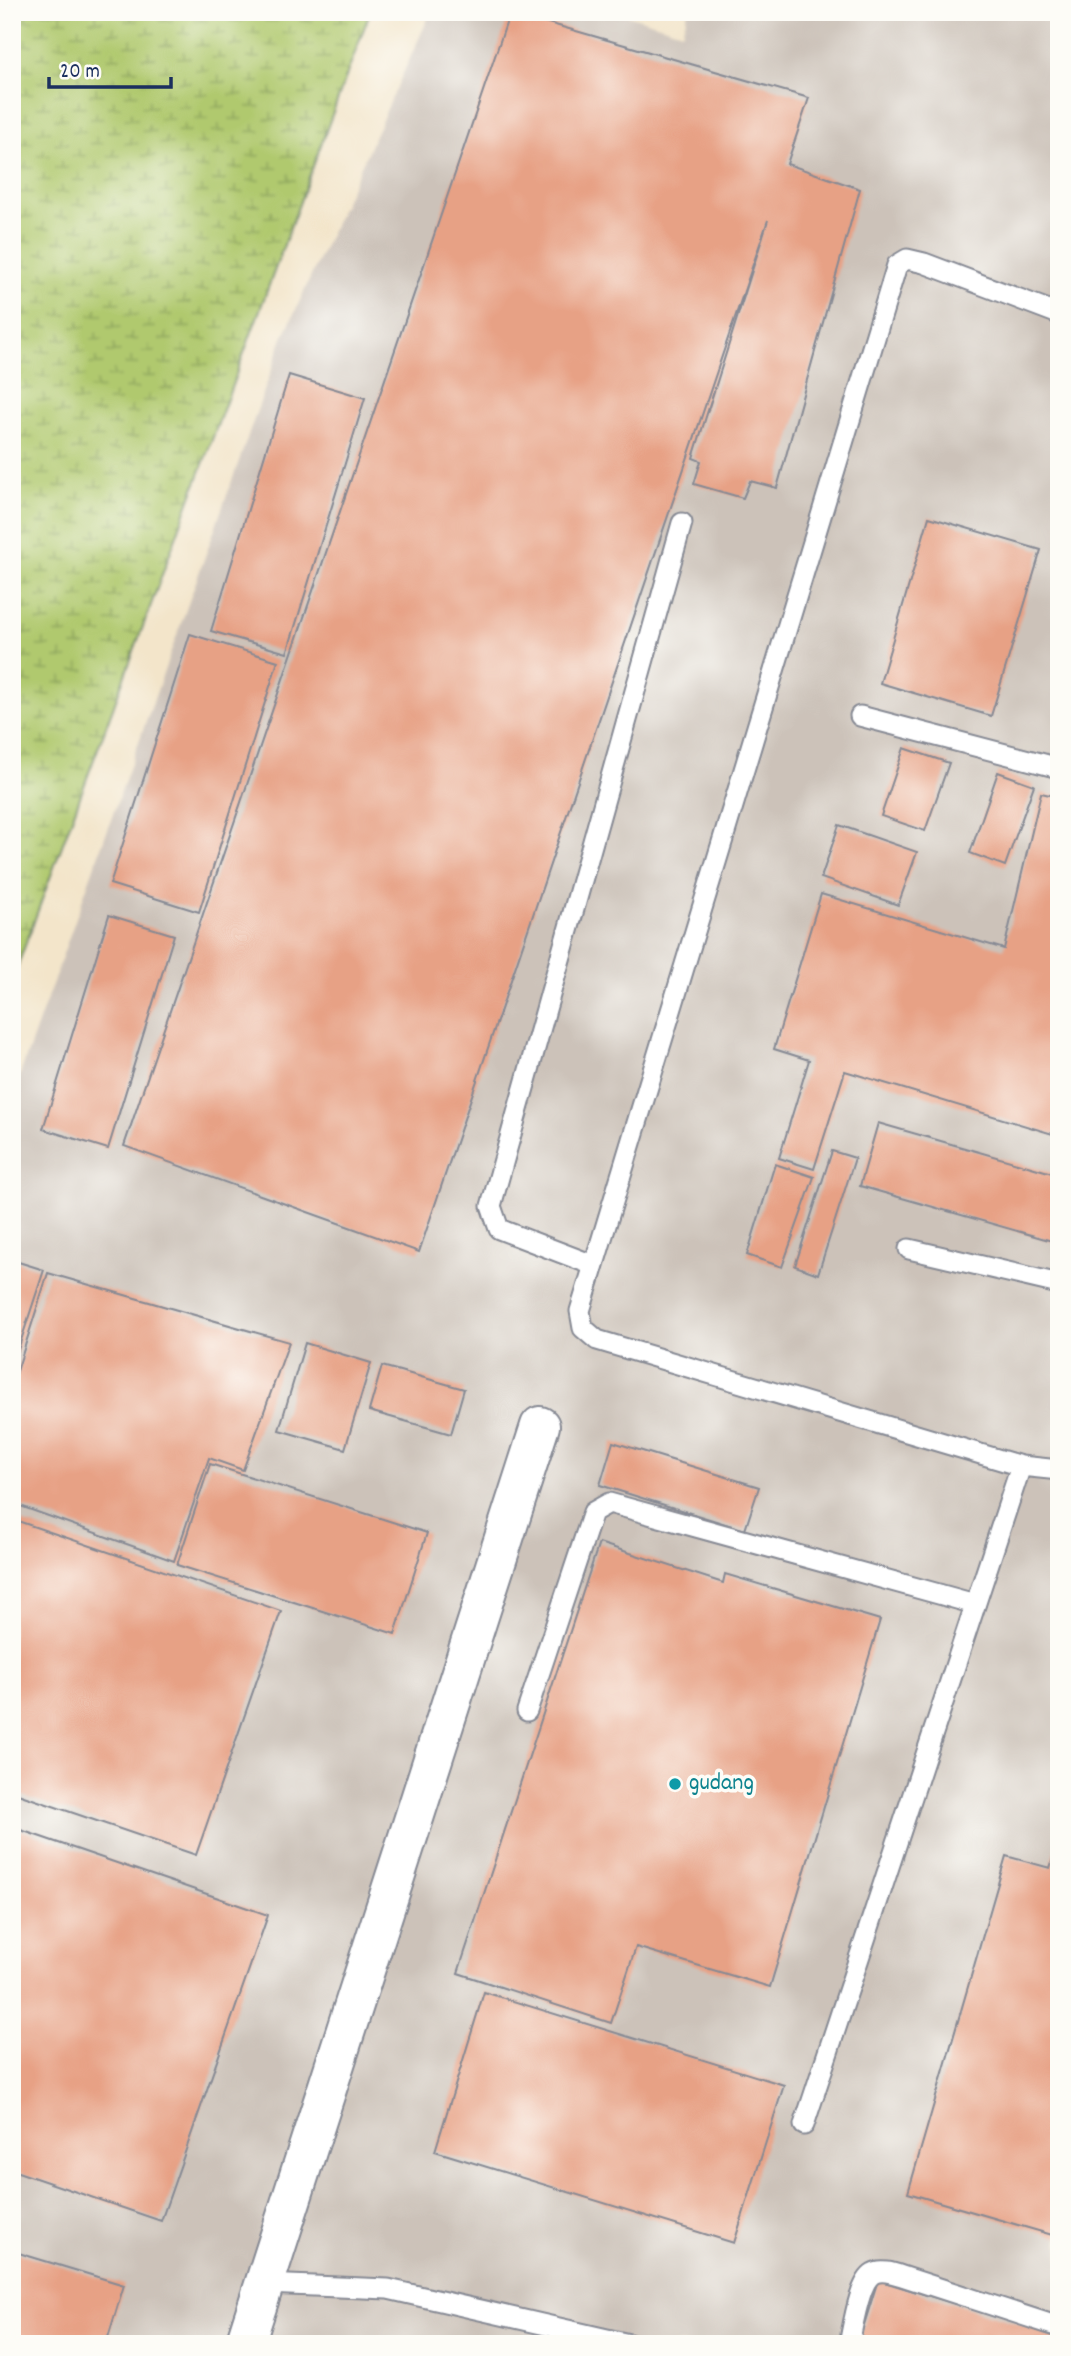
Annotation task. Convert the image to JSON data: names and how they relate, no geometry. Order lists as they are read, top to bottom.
{
  "places": ["gudang"],
  "scale_bar": "20 m"
}
